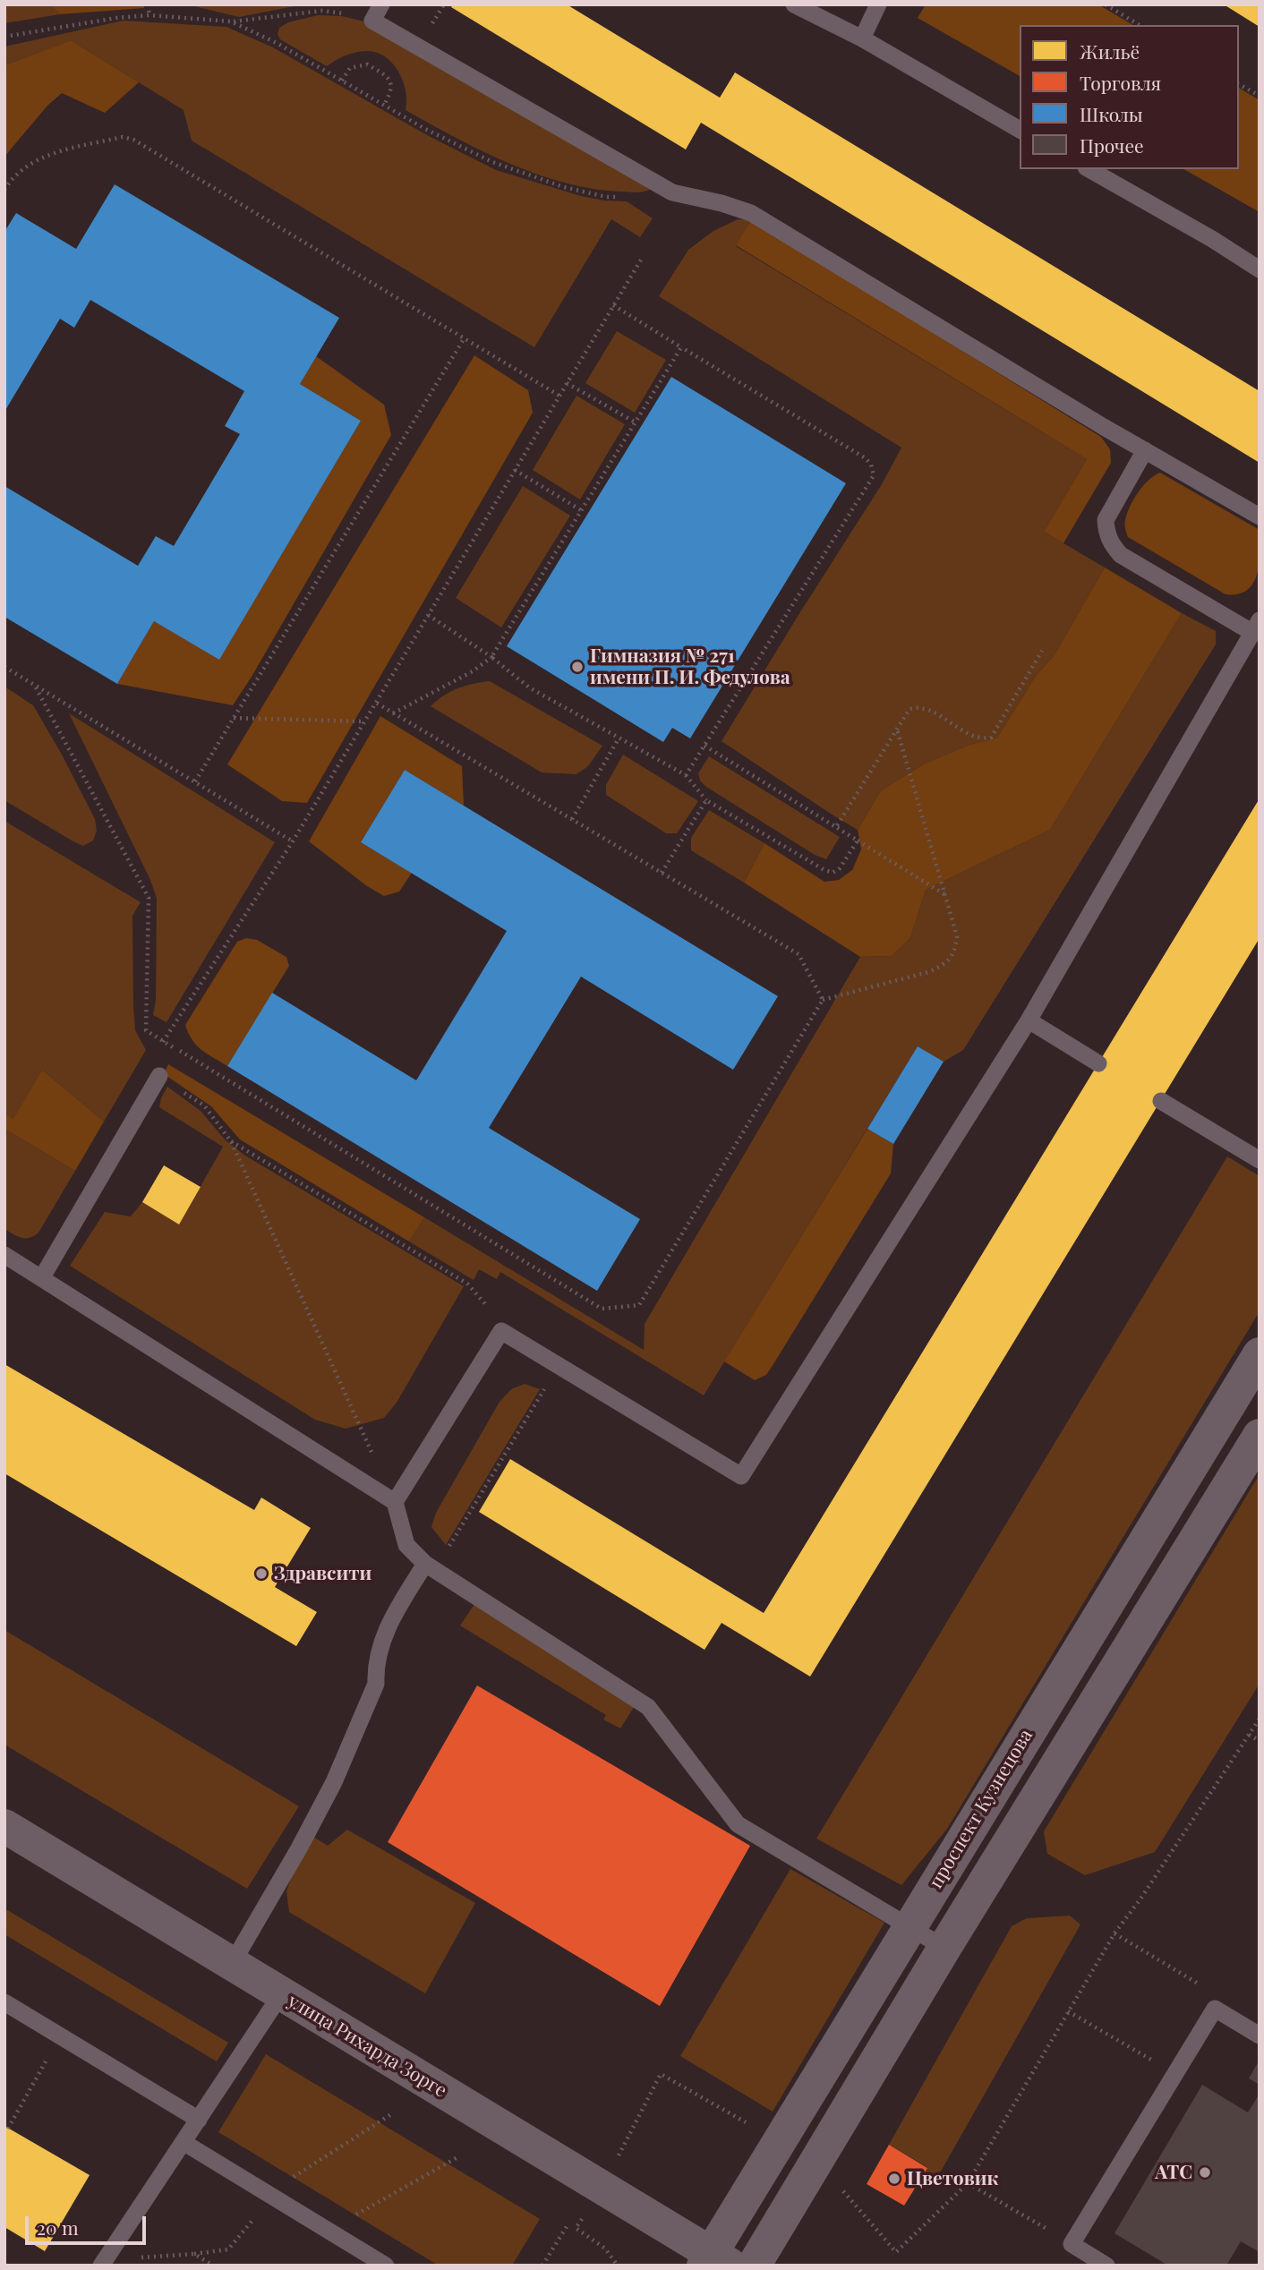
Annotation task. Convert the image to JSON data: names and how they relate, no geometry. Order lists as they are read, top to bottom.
{
  "streets": {
    "street": ["проспект Кузнецова", "улица Рихарда Зорге"]
  },
  "crossings": [
    ["проспект Кузнецова", "улица Рихарда Зорге"]
  ],
  "places": [
    "Гимназия № 271 имени П. И. Федулова",
    "Здравсити",
    "АТС",
    "Цветовик"
  ],
  "legend": [
    "Жильё",
    "Торговля",
    "Школы",
    "Прочее"
  ],
  "scale_bar": "20 m"
}
